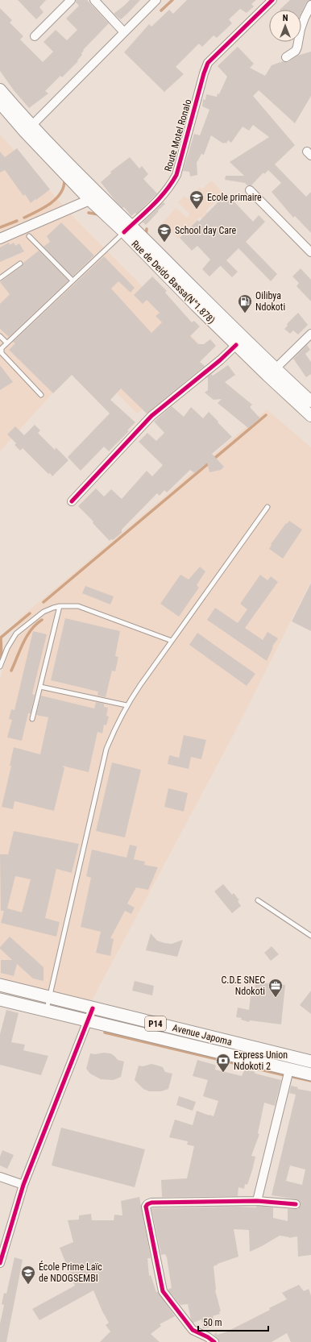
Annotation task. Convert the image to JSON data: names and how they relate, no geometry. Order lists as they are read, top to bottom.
{
  "streets": {
    "main road": ["Rue de Deido Bassa(N°1.878)", "P14", "Avenue Japoma"],
    "street": ["Route Motel Ronalo"]
  },
  "crossings": [
    ["Route Motel Ronalo", "Rue de Deido Bassa(N°1.878)"]
  ],
  "places": {
    "school or university": ["Ecole primaire", "School day Care", "École Prime Laïc de NDOGSEMBI"],
    "fuel station": ["Oilibya Ndokoti"],
    "office": ["C.D.E SNEC Ndokoti"],
    "bank": ["Express Union Ndokoti 2"]
  },
  "scale_bar": "50 m",
  "north": "top"
}
